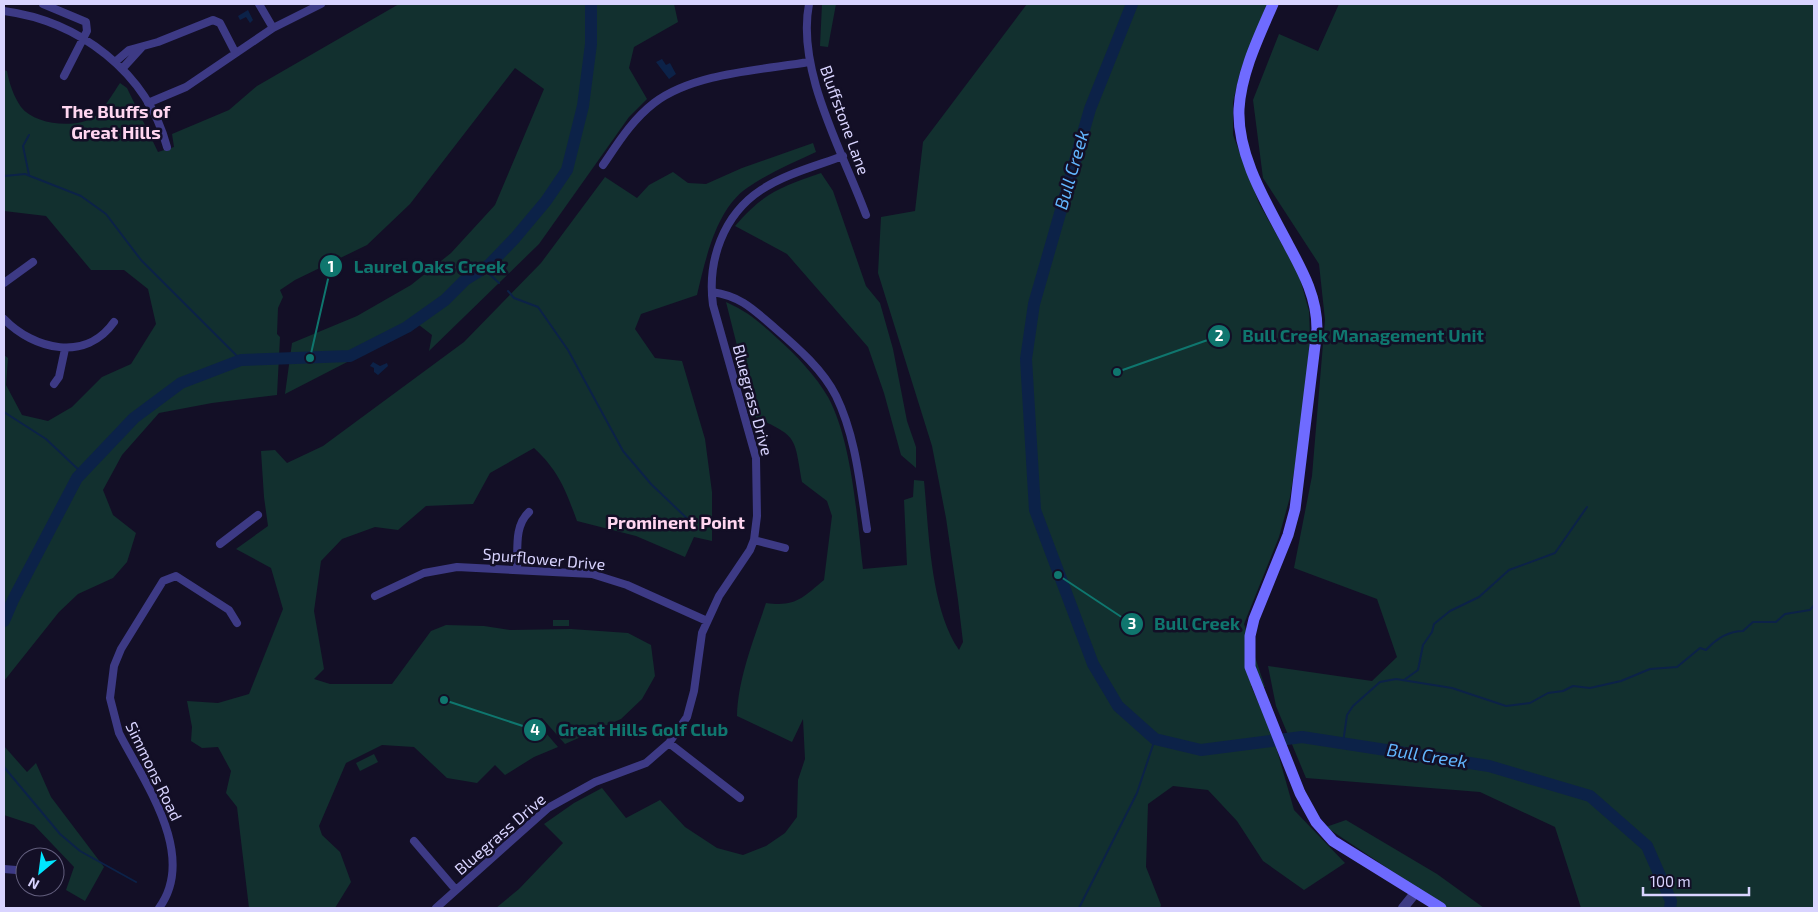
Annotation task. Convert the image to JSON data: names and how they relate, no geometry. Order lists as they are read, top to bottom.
{
  "streets": {
    "street": [
      "Bluffstone Lane",
      "Bluegrass Drive",
      "Spurflower Drive",
      "Simmons Road"
    ]
  },
  "crossings": [
    ["Bluffstone Lane", "Bluegrass Drive"],
    ["Bluegrass Drive", "Spurflower Drive"]
  ],
  "districts": ["The Bluffs of Great Hills", "Prominent Point"],
  "water": ["Bull Creek"],
  "places": [
    "Laurel Oaks Creek",
    "Bull Creek Management Unit",
    "Bull Creek",
    "Great Hills Golf Club"
  ],
  "scale_bar": "100 m",
  "north": "bottom left"
}
